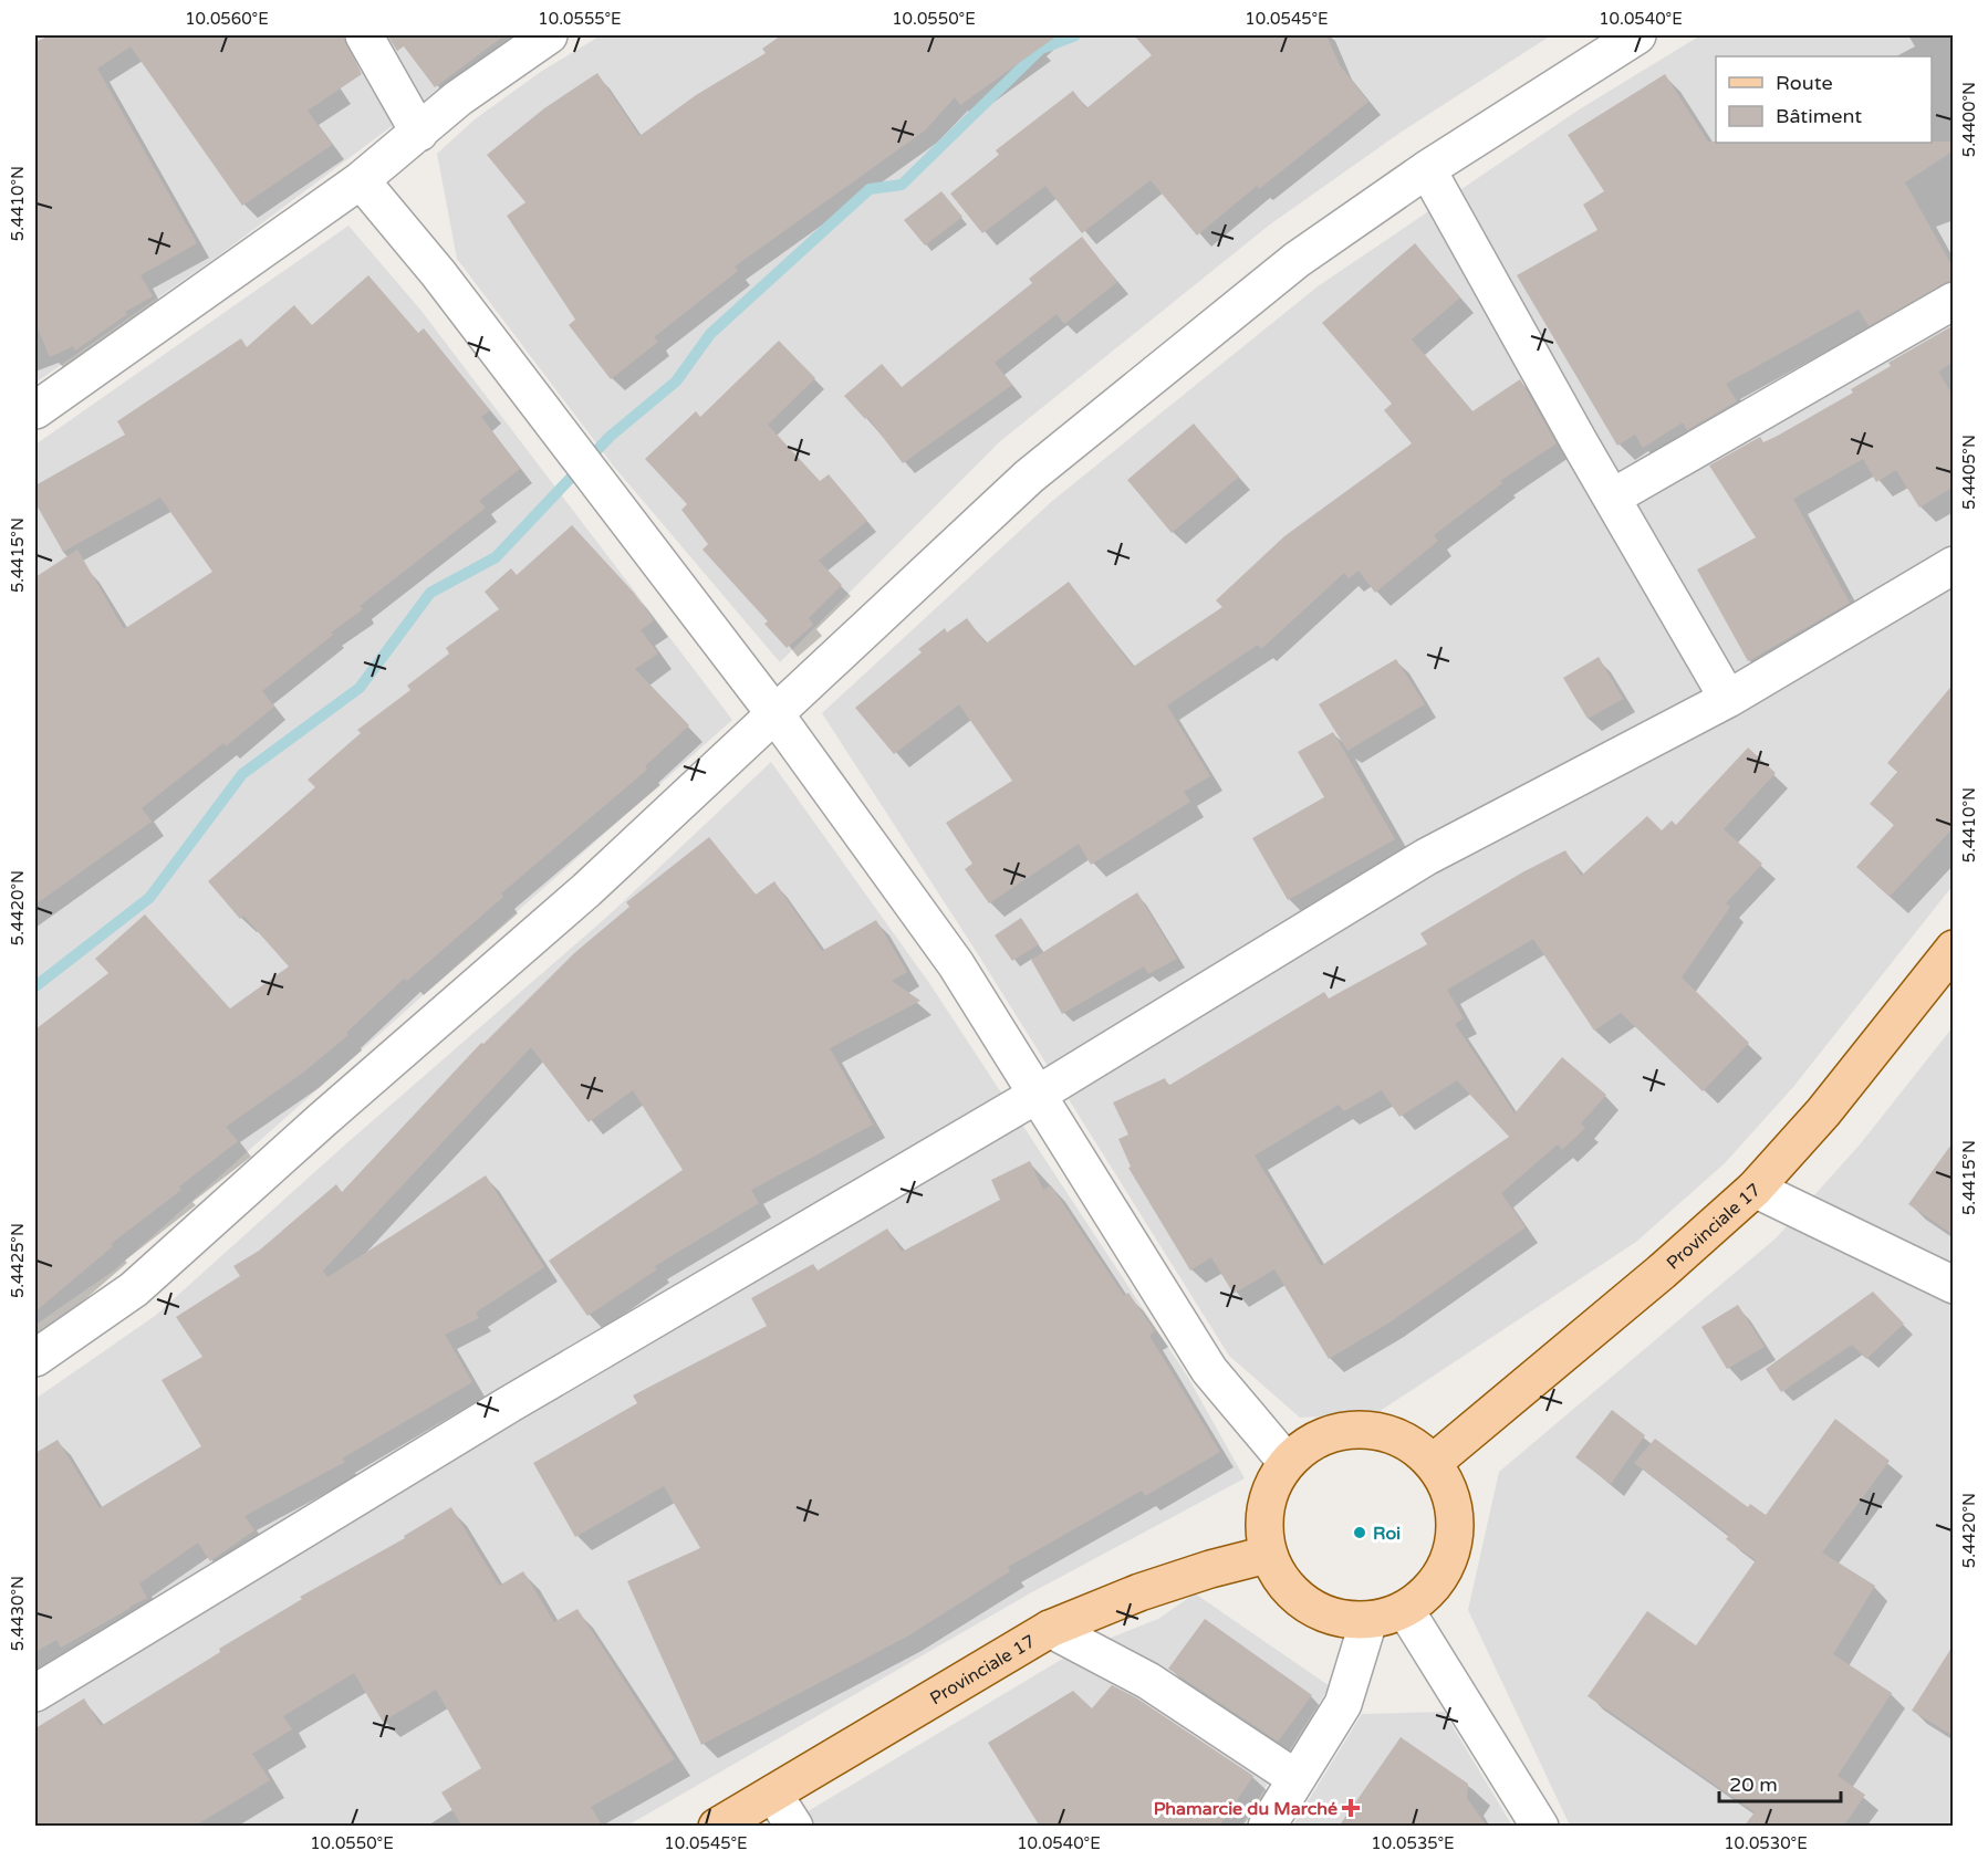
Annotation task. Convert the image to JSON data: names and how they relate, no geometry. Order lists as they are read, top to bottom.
{
  "streets": {
    "main road": ["Provinciale 17"]
  },
  "places": {
    "other": ["Roi"],
    "health": ["Phamarcie du Marché"]
  },
  "legend": ["Route", "Bâtiment"],
  "scale_bar": "20 m",
  "coordinates": [
    "10.0560°E",
    "10.0555°E",
    "10.0550°E",
    "10.0545°E",
    "10.0540°E",
    "5.4400°N",
    "5.4410°N",
    "5.4405°N",
    "5.4415°N",
    "5.4420°N",
    "5.4425°N",
    "5.4430°N",
    "10.0535°E",
    "10.0530°E"
  ]
}
